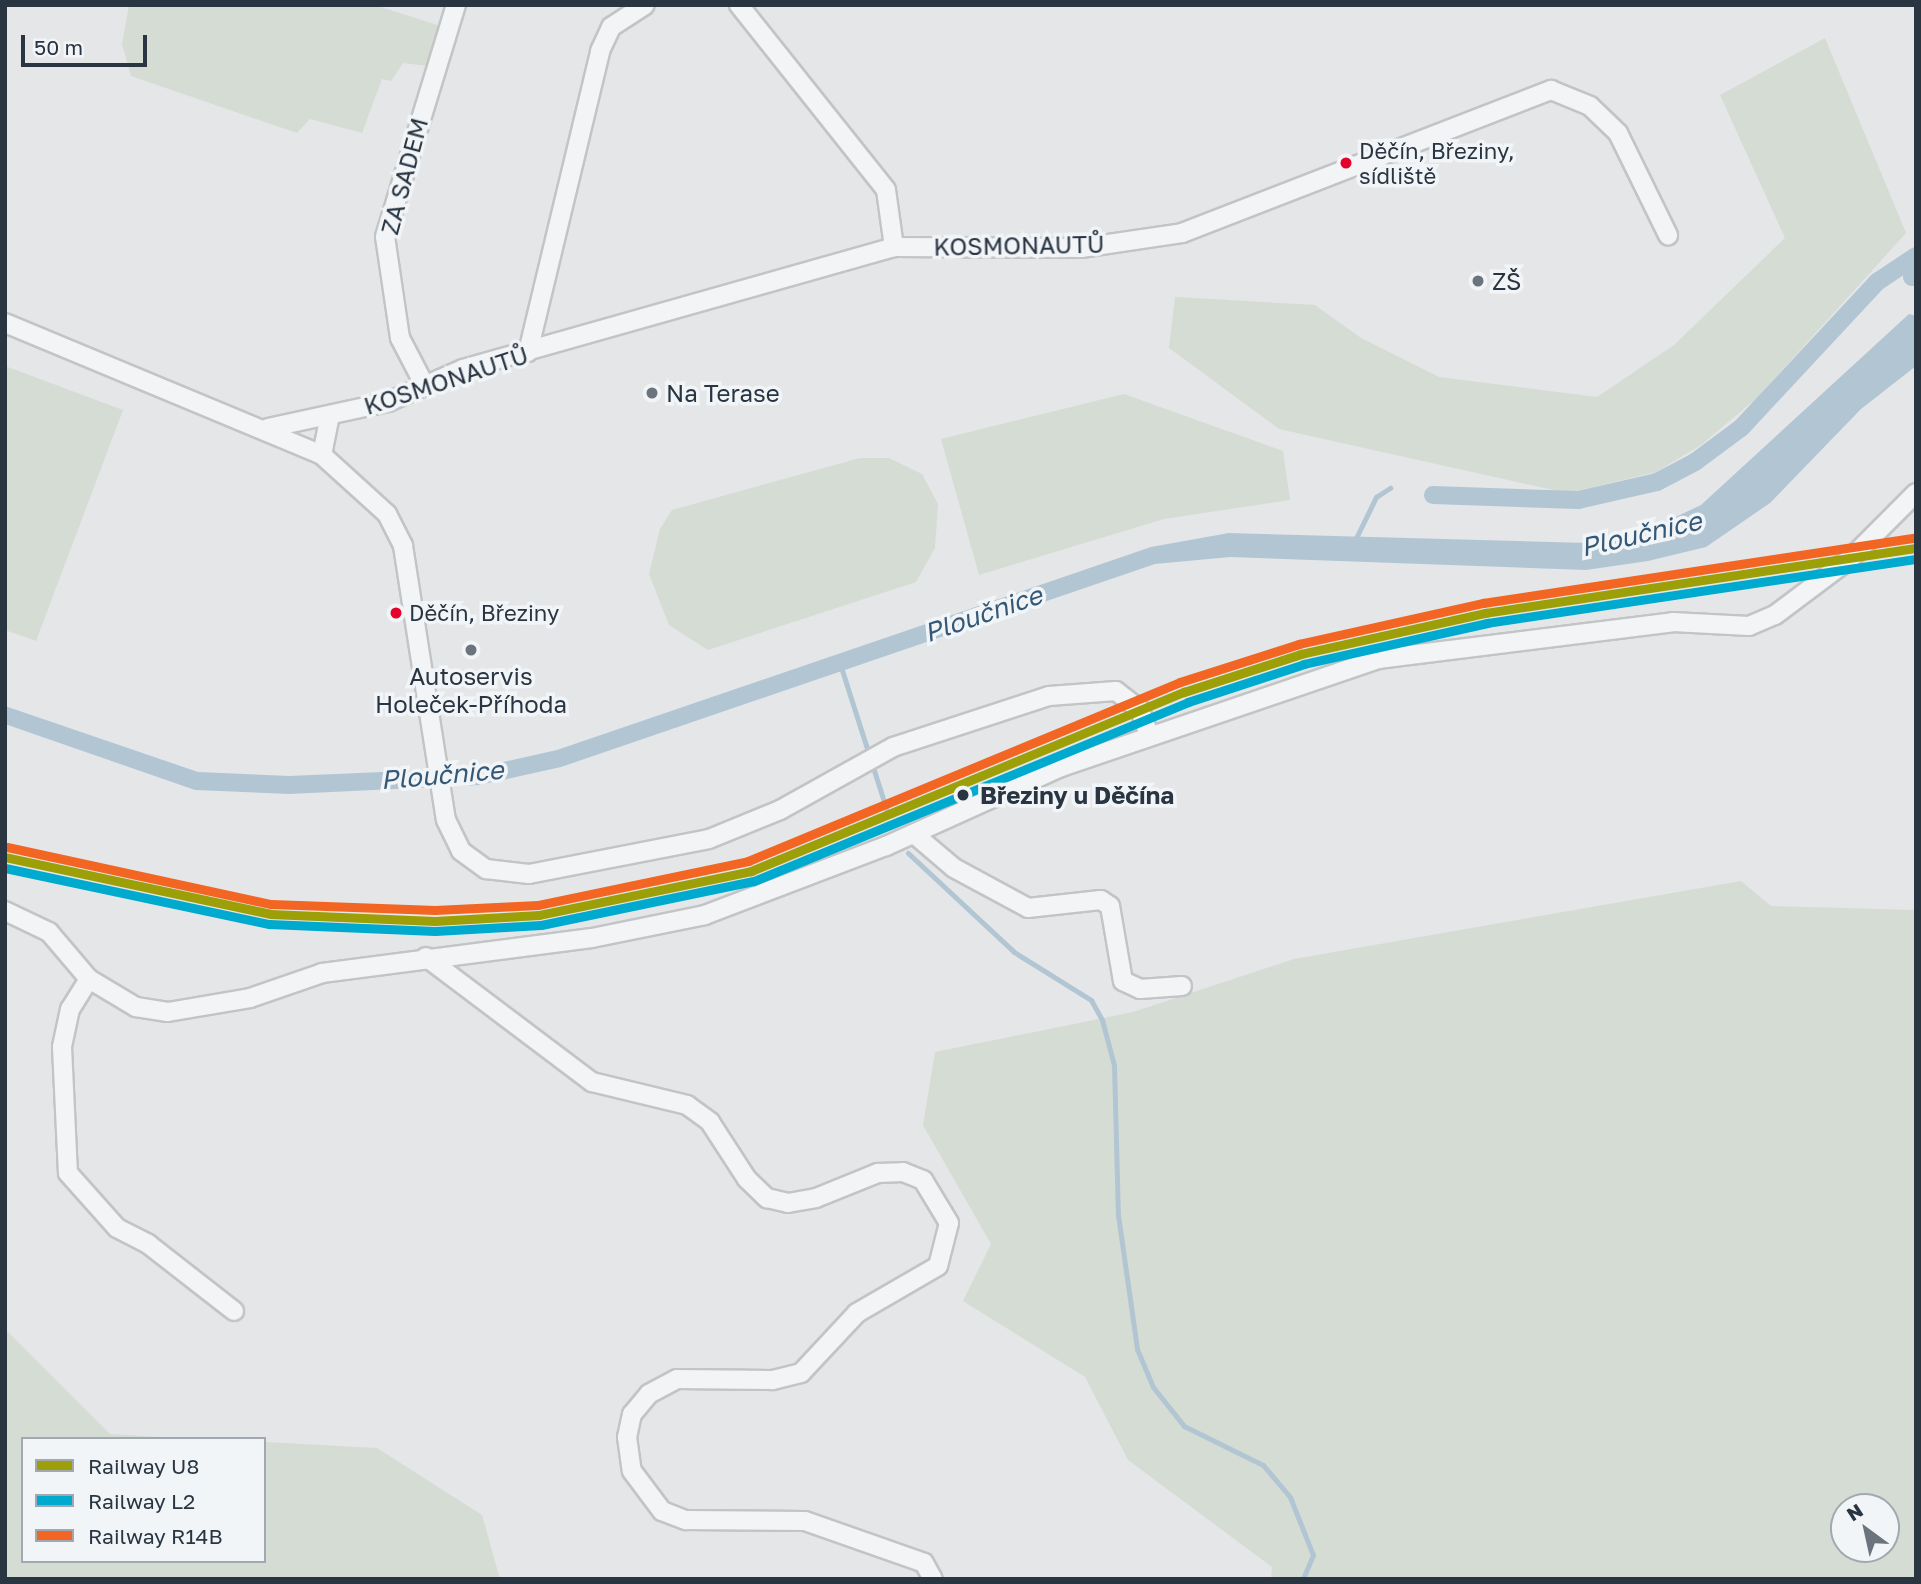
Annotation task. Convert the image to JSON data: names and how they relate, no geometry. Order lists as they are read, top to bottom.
{
  "streets": {
    "street": ["ZA SADEM", "KOSMONAUTŮ"]
  },
  "crossings": [
    ["ZA SADEM", "KOSMONAUTŮ"]
  ],
  "water": ["Ploučnice"],
  "places": [
    "Děčín, Březiny, sídliště",
    "ZŠ",
    "Na Terase",
    "Děčín, Březiny",
    "Autoservis Holeček-Příhoda",
    "Březiny u Děčína"
  ],
  "lines": ["rail line R14B", "rail line U8", "rail line L2"],
  "legend": ["Railway U8", "Railway L2", "Railway R14B"],
  "scale_bar": "50 m",
  "north": "top left"
}
